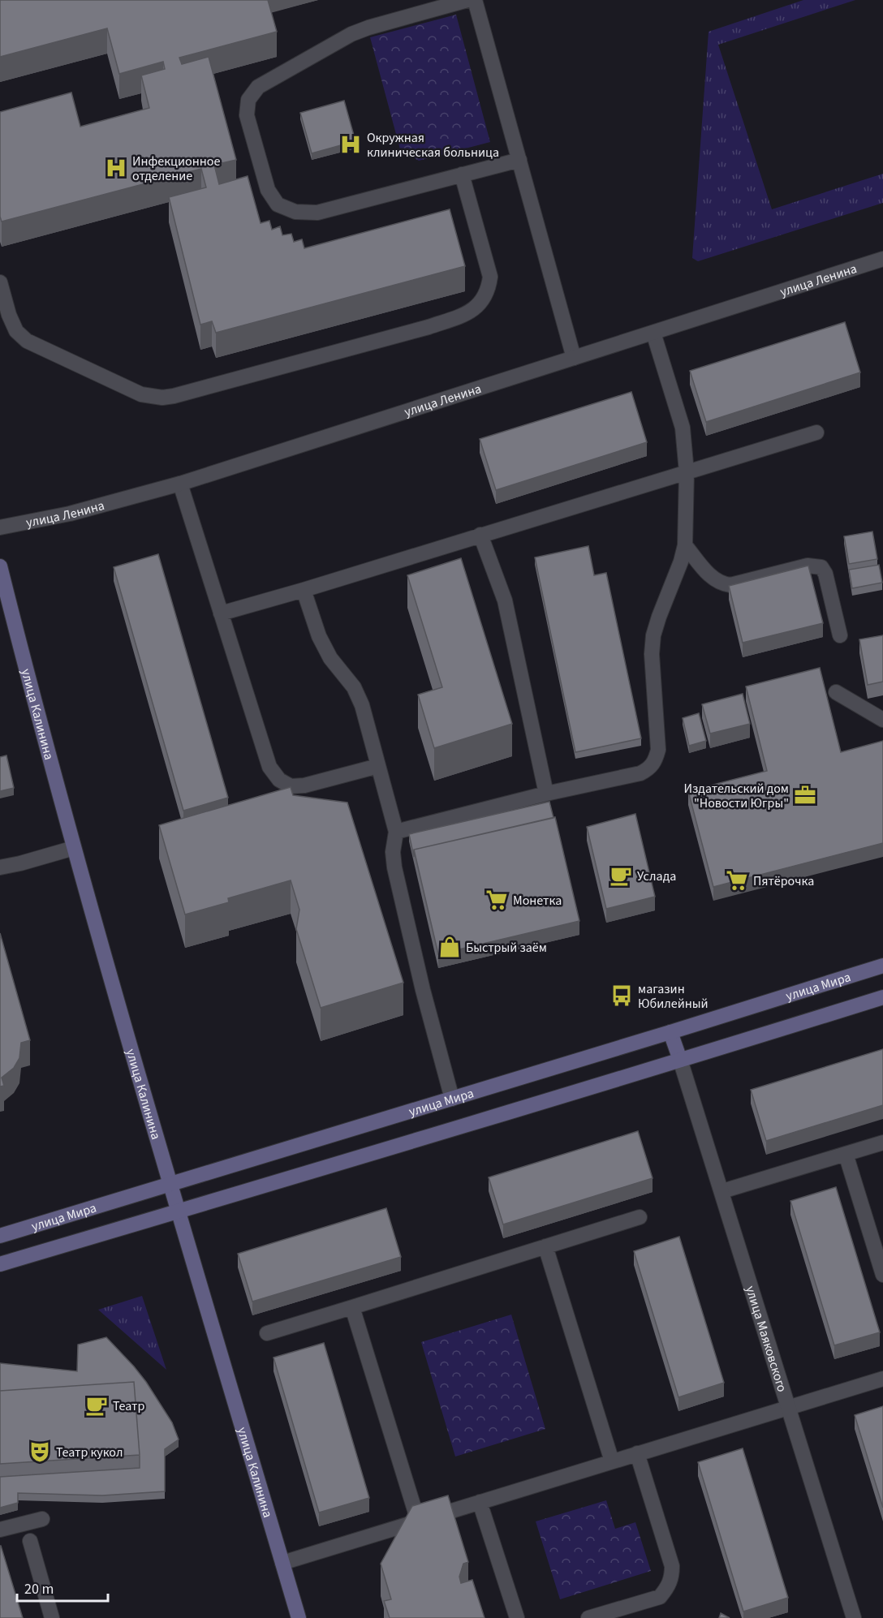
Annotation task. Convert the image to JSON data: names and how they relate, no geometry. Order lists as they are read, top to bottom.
{
  "streets": {
    "main road": ["улица Калинина", "улица Мира"],
    "street": ["улица Ленина", "улица Маяковского"]
  },
  "crossings": [
    ["улица Калинина", "улица Мира"],
    ["улица Мира", "улица Маяковского"]
  ],
  "places": {
    "hospital": ["Окружная клиническая больница", "Инфекционное отделение"],
    "office": ["Издательский дом \"Новости Югры\""],
    "cafe": ["Услада", "Театр"],
    "supermarket": ["Пятёрочка", "Монетка"],
    "shop": ["Быстрый заём"],
    "bus stop": ["магазин Юбилейный"],
    "theatre": ["Театр кукол"]
  },
  "scale_bar": "20 m"
}
